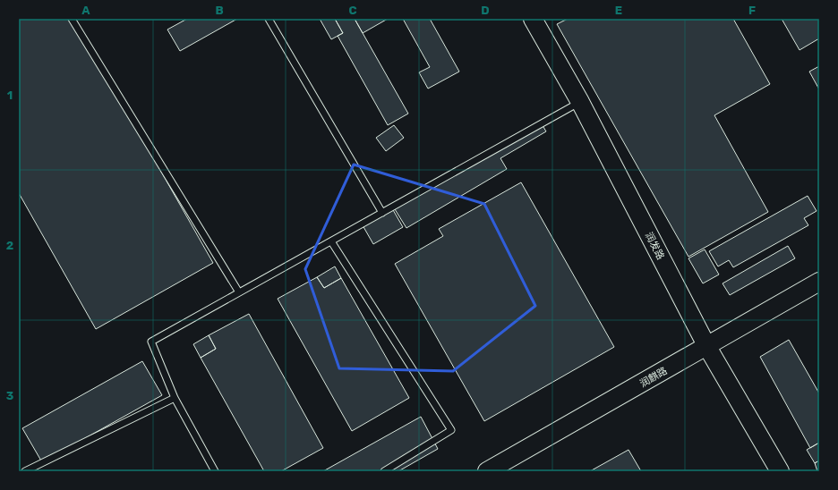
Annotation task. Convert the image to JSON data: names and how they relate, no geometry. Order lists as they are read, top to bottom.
{
  "streets": {
    "main road": ["润发路", "润麒路"]
  },
  "crossings": [
    ["润发路", "润麒路"]
  ],
  "grid": {
    "columns": [
      "A",
      "B",
      "C",
      "D",
      "E",
      "F"
    ],
    "rows": ["1", "2", "3"]
  }
}
